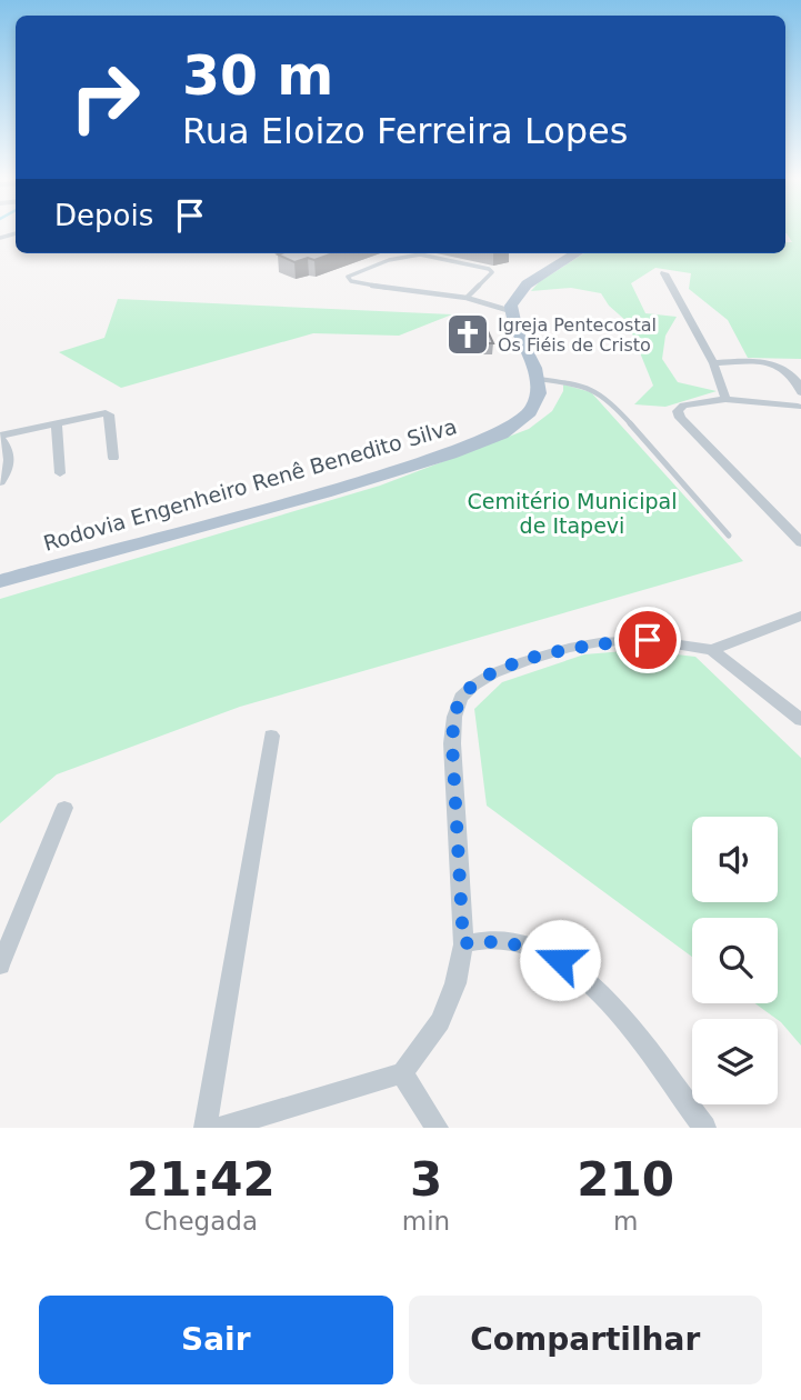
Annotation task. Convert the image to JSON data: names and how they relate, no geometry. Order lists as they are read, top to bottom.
{
  "streets": {
    "main road": ["Rodovia Engenheiro Renê Benedito Silva"]
  },
  "parks": ["Cemitério Municipal de Itapevi"],
  "places": {
    "church": ["Igreja Pentecostal Os Fiéis de Cristo"]
  },
  "page": {
    "turn": ["30 m", "Rua Eloizo Ferreira Lopes"],
    "then": "Depois",
    "eta": [
      "21:42",
      "Chegada",
      "3",
      "min",
      "210",
      "m"
    ],
    "buttons": ["Sair", "Compartilhar"]
  }
}
